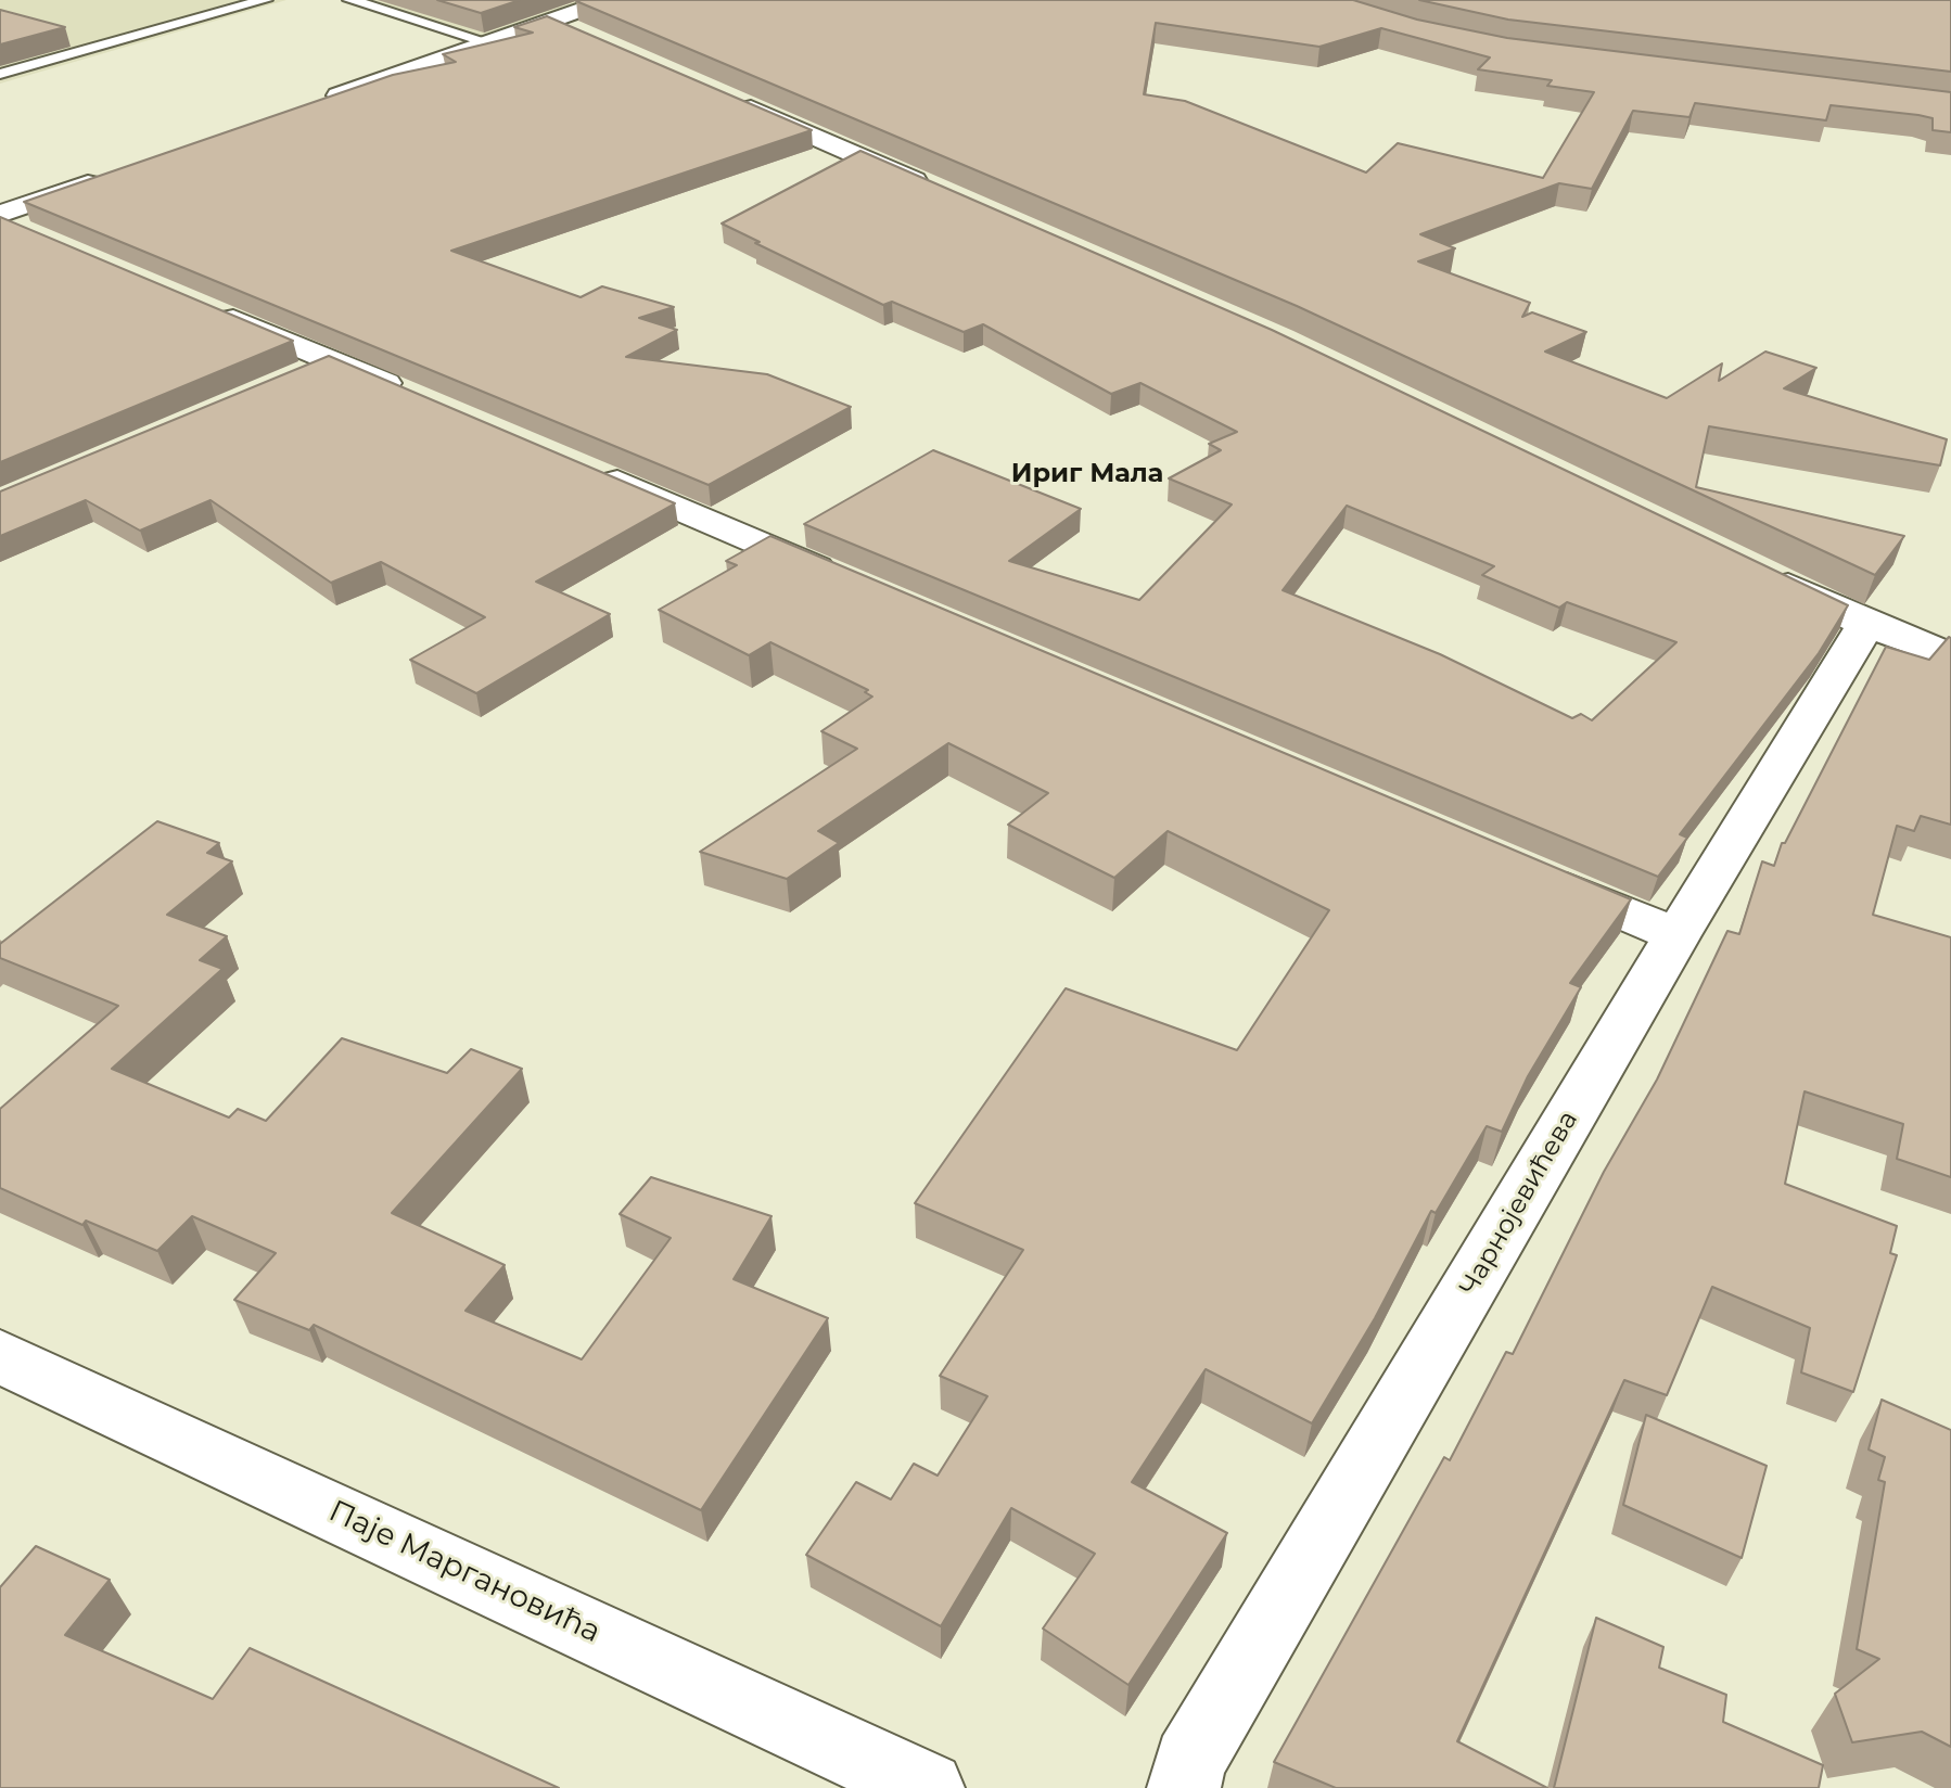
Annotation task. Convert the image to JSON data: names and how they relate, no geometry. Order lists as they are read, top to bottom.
{
  "streets": {
    "street": ["Чарнојевићева", "Паје Маргановића"]
  },
  "districts": ["Ириг Мала"]
}
